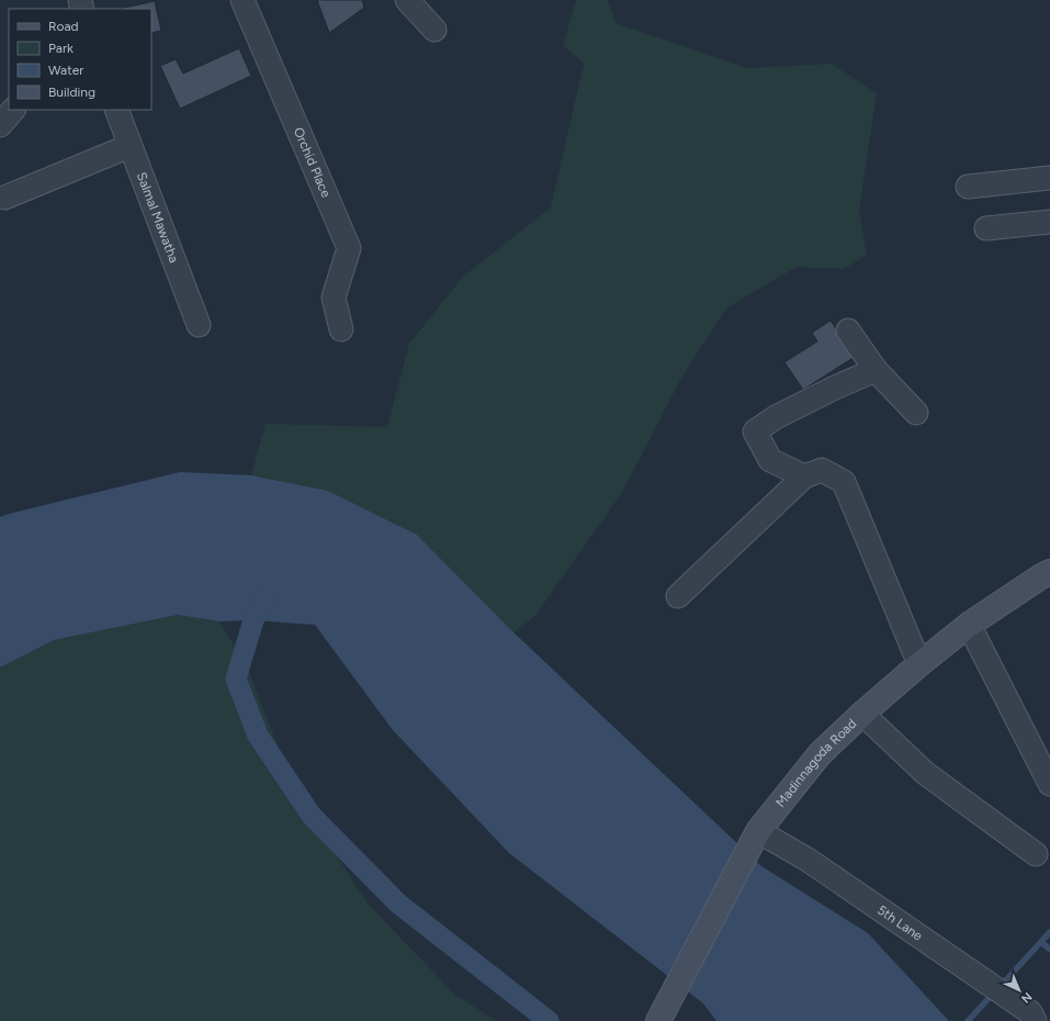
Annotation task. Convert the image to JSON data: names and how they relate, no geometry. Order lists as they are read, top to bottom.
{
  "streets": {
    "street": [
      "Orchid Place",
      "Salmal Mawatha",
      "Madinnagoda Road",
      "5th Lane"
    ]
  },
  "crossings": [
    ["Madinnagoda Road", "5th Lane"]
  ],
  "legend": [
    "Road",
    "Park",
    "Water",
    "Building"
  ],
  "north": "bottom right"
}
